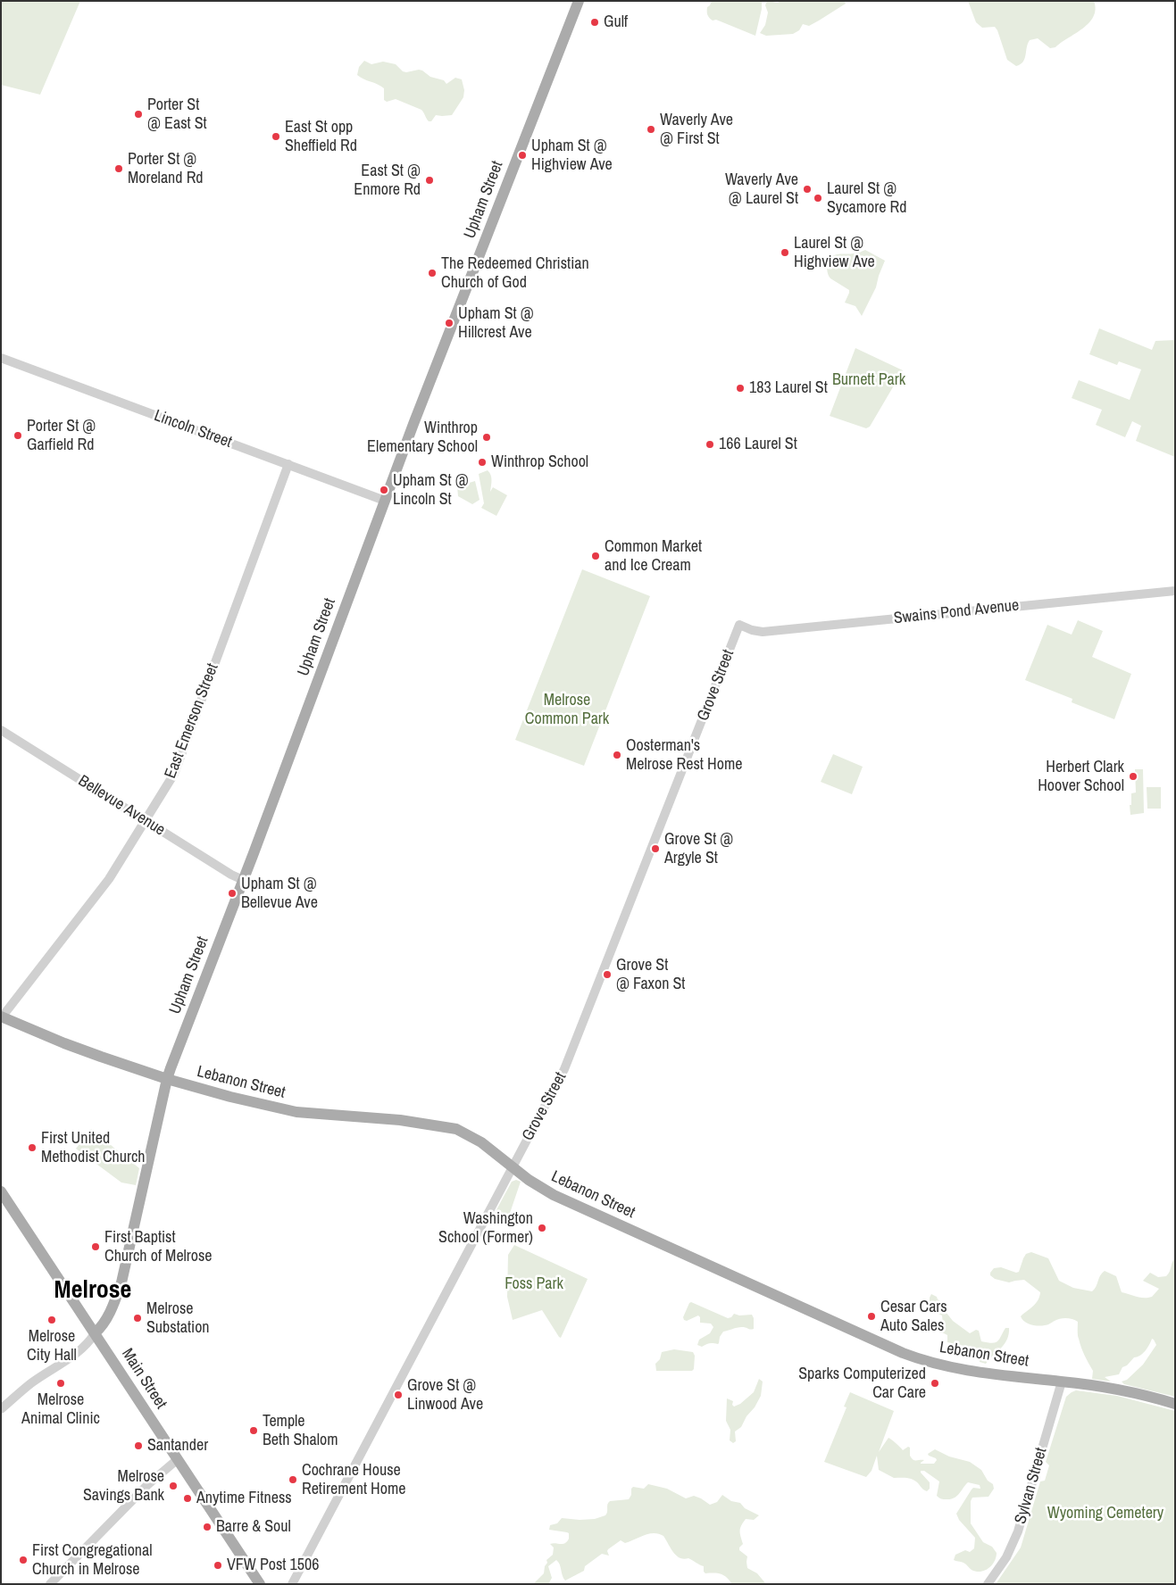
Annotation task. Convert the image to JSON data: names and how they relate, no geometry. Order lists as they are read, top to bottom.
{
  "streets": {
    "main road": ["Upham Street", "Lebanon Street", "Main Street"],
    "street": [
      "Lincoln Street",
      "Swains Pond Avenue",
      "Grove Street",
      "East Emerson Street",
      "Bellevue Avenue",
      "Sylvan Street"
    ]
  },
  "crossings": [
    ["Upham Street", "Lincoln Street"],
    ["Upham Street", "Bellevue Avenue"],
    ["Upham Street", "Lebanon Street"],
    ["Upham Street", "Main Street"],
    ["Lincoln Street", "East Emerson Street"],
    ["Swains Pond Avenue", "Grove Street"],
    ["Grove Street", "Lebanon Street"],
    ["East Emerson Street", "Bellevue Avenue"],
    ["East Emerson Street", "Lebanon Street"],
    ["Lebanon Street", "Sylvan Street"]
  ],
  "districts": ["Melrose"],
  "parks": [
    "Burnett Park",
    "Melrose Common Park",
    "Foss Park",
    "Wyoming Cemetery"
  ],
  "places": [
    "Gulf",
    "Porter St @ East St",
    "Waverly Ave @ First St",
    "East St opp Sheffield Rd",
    "Upham St @ Highview Ave",
    "Porter St @ Moreland Rd",
    "East St @ Enmore Rd",
    "Waverly Ave @ Laurel St",
    "Laurel St @ Sycamore Rd",
    "Laurel St @ Highview Ave",
    "The Redeemed Christian Church of God",
    "Upham St @ Hillcrest Ave",
    "183 Laurel St",
    "Porter St @ Garfield Rd",
    "Winthrop Elementary School",
    "166 Laurel St",
    "Winthrop School",
    "Upham St @ Lincoln St",
    "Common Market and Ice Cream",
    "Oosterman's Melrose Rest Home",
    "Herbert Clark Hoover School",
    "Grove St @ Argyle St",
    "Upham St @ Bellevue Ave",
    "Grove St @ Faxon St",
    "First United Methodist Church",
    "Washington School (Former)",
    "First Baptist Church of Melrose",
    "Cesar Cars Auto Sales",
    "Melrose Substation",
    "Melrose City Hall",
    "Melrose Animal Clinic",
    "Sparks Computerized Car Care",
    "Grove St @ Linwood Ave",
    "Temple Beth Shalom",
    "Santander",
    "Cochrane House Retirement Home",
    "Melrose Savings Bank",
    "Anytime Fitness",
    "Barre & Soul",
    "First Congregational Church in Melrose",
    "VFW Post 1506"
  ]
}
